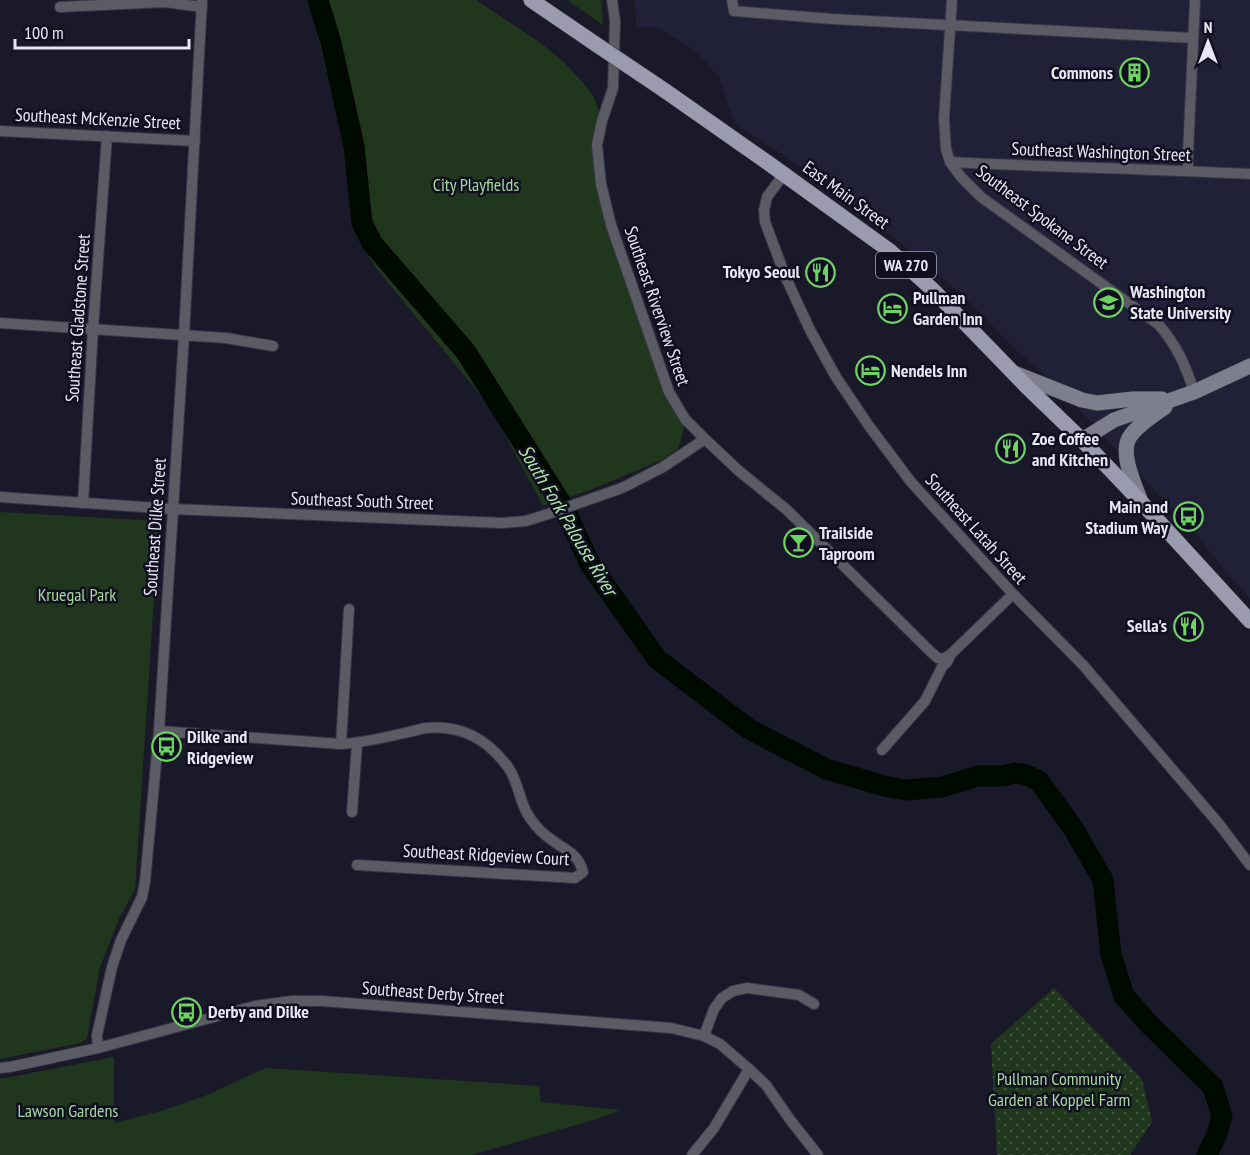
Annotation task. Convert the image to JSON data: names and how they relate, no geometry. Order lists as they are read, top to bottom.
{
  "streets": {
    "main road": ["East Main Street", "WA 270"],
    "street": [
      "Southeast McKenzie Street",
      "Southeast Washington Street",
      "Southeast Spokane Street",
      "Southeast Riverview Street",
      "Southeast Gladstone Street",
      "Southeast South Street",
      "Southeast Dilke Street",
      "Southeast Latah Street",
      "Southeast Ridgeview Court",
      "Southeast Derby Street"
    ]
  },
  "crossings": [
    ["Southeast McKenzie Street", "Southeast Gladstone Street"],
    ["Southeast McKenzie Street", "Southeast Dilke Street"],
    ["Southeast Washington Street", "Southeast Spokane Street"],
    ["East Main Street", "Southeast Latah Street"],
    ["Southeast Riverview Street", "Southeast South Street"],
    ["Southeast Gladstone Street", "Southeast South Street"],
    ["Southeast South Street", "Southeast Dilke Street"],
    ["Southeast Dilke Street", "Southeast Ridgeview Court"],
    ["Southeast Dilke Street", "Southeast Derby Street"]
  ],
  "water": ["South Fork Palouse River"],
  "parks": [
    "City Playfields",
    "Kruegal Park",
    "Pullman Community Garden at Koppel Farm",
    "Lawson Gardens"
  ],
  "places": {
    "building": ["Commons"],
    "restaurant": ["Tokyo Seoul", "Zoe Coffee and Kitchen", "Sella's"],
    "school or university": ["Washington State University"],
    "hotel": ["Pullman Garden Inn", "Nendels Inn"],
    "bus stop": ["Main and Stadium Way", "Dilke and Ridgeview", "Derby and Dilke"],
    "bar": ["Trailside Taproom"]
  },
  "scale_bar": "100 m",
  "north": "top"
}
